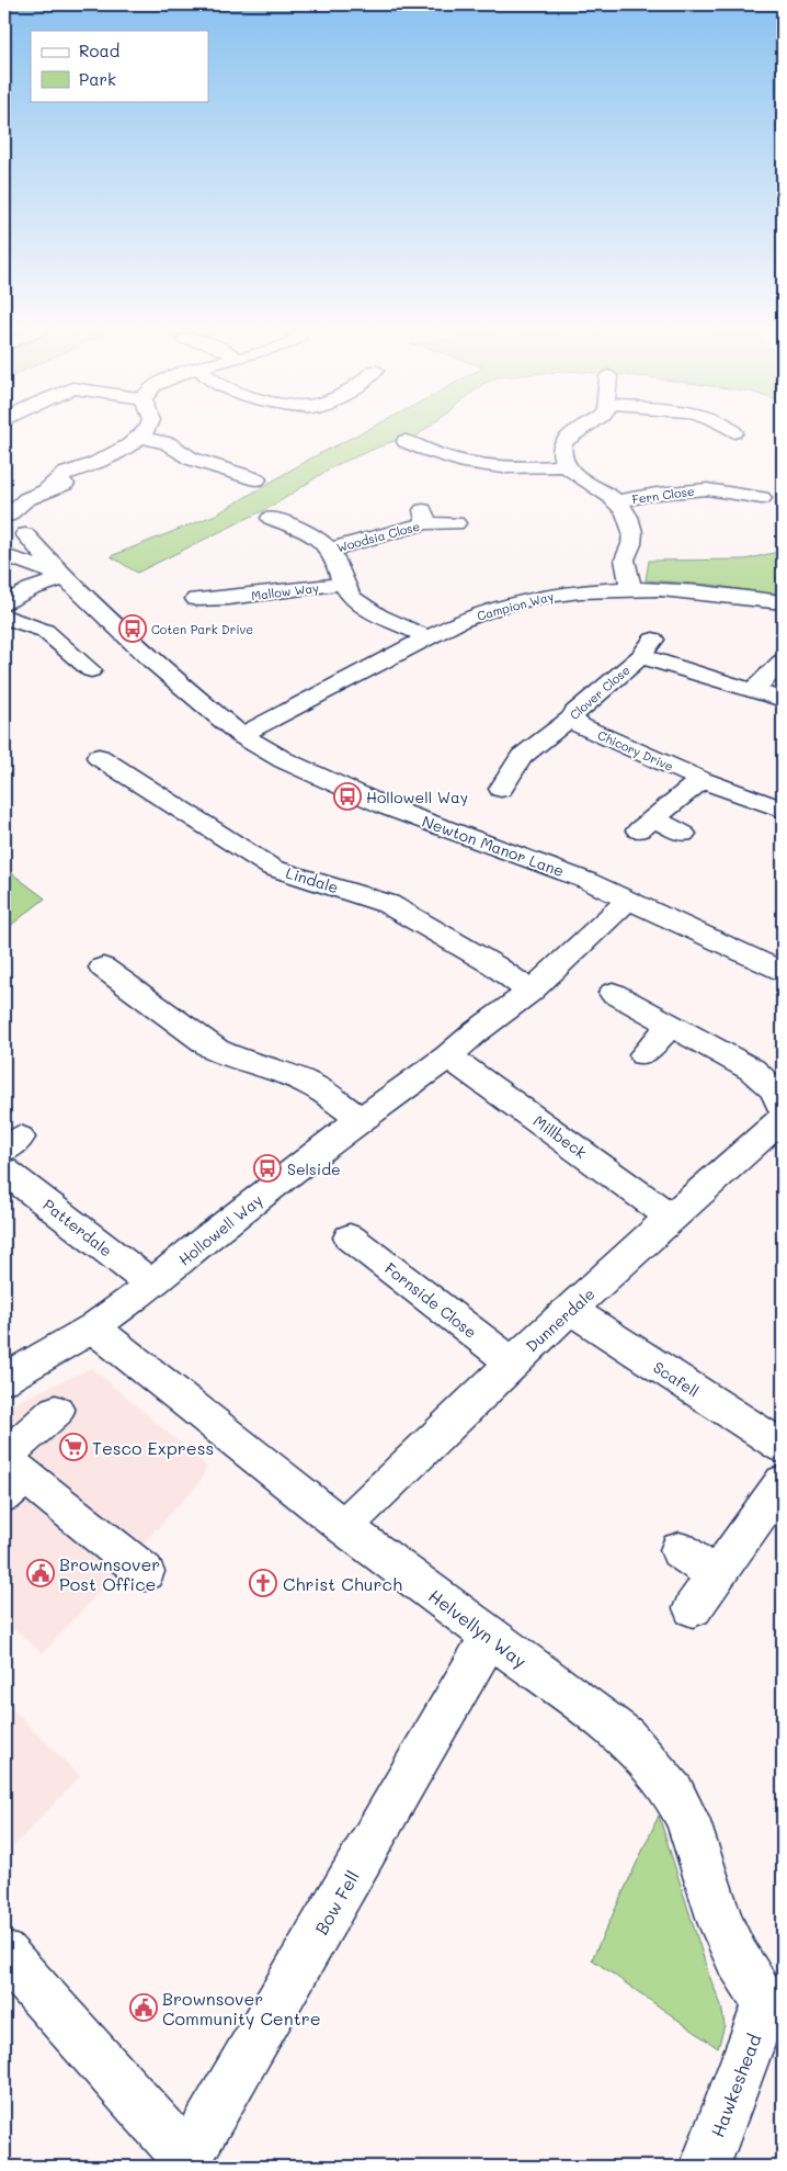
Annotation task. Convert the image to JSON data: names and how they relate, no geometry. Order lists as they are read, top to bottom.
{
  "streets": {
    "street": [
      "Fern Close",
      "Woodsia Close",
      "Mallow Way",
      "Campion Way",
      "Clover Close",
      "Chicory Drive",
      "Newton Manor Lane",
      "Lindale",
      "Millbeck",
      "Patterdale",
      "Hollowell Way",
      "Fornside Close",
      "Dunnerdale",
      "Scafell",
      "Helvellyn Way",
      "Bow Fell",
      "Hawkeshead"
    ]
  },
  "crossings": [
    ["Woodsia Close", "Mallow Way"],
    ["Mallow Way", "Campion Way"],
    ["Campion Way", "Newton Manor Lane"],
    ["Clover Close", "Chicory Drive"],
    ["Newton Manor Lane", "Hollowell Way"],
    ["Lindale", "Hollowell Way"],
    ["Millbeck", "Hollowell Way"],
    ["Millbeck", "Dunnerdale"],
    ["Patterdale", "Hollowell Way"],
    ["Hollowell Way", "Helvellyn Way"],
    ["Fornside Close", "Dunnerdale"],
    ["Dunnerdale", "Scafell"],
    ["Dunnerdale", "Helvellyn Way"],
    ["Helvellyn Way", "Bow Fell"],
    ["Helvellyn Way", "Hawkeshead"]
  ],
  "places": {
    "bus stop": ["Coten Park Drive", "Hollowell Way", "Selside"],
    "supermarket": ["Tesco Express"],
    "public building": ["Brownsover Post Office", "Brownsover Community Centre"],
    "church": ["Christ Church"]
  },
  "legend": ["Road", "Park"]
}
